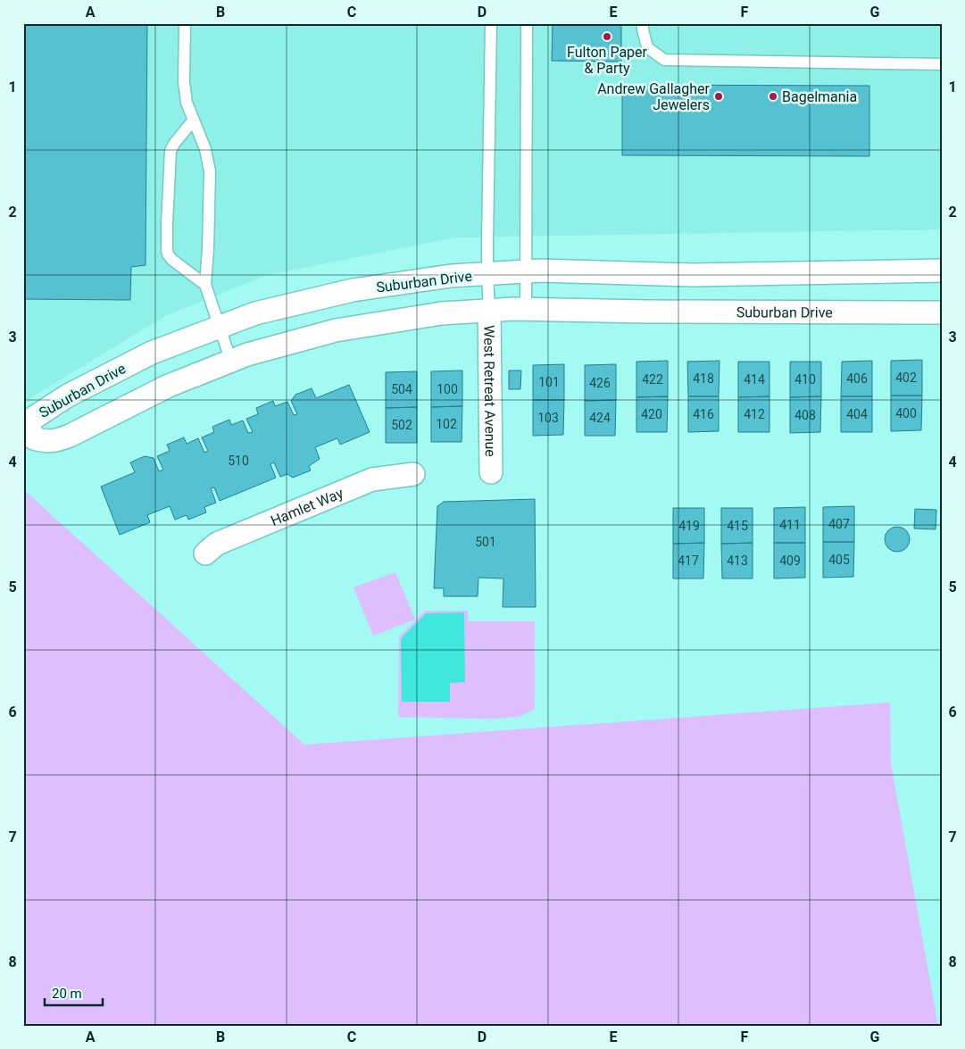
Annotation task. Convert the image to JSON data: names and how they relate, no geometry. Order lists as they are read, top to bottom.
{
  "streets": {
    "street": ["Suburban Drive", "West Retreat Avenue", "Hamlet Way"]
  },
  "crossings": [
    ["Suburban Drive", "West Retreat Avenue"]
  ],
  "places": ["Fulton Paper & Party", "Andrew Gallagher Jewelers", "Bagelmania"],
  "house_numbers": [
    "402",
    "418",
    "406",
    "422",
    "414",
    "410",
    "101",
    "426",
    "504",
    "100",
    "400",
    "420",
    "416",
    "412",
    "404",
    "408",
    "103",
    "424",
    "102",
    "502",
    "510",
    "407",
    "411",
    "419",
    "415",
    "501",
    "405",
    "417",
    "413",
    "409"
  ],
  "scale_bar": "20 m",
  "grid": {
    "columns": [
      "A",
      "B",
      "C",
      "D",
      "E",
      "F",
      "G"
    ],
    "rows": [
      "1",
      "2",
      "3",
      "4",
      "5",
      "6",
      "7",
      "8"
    ]
  }
}
